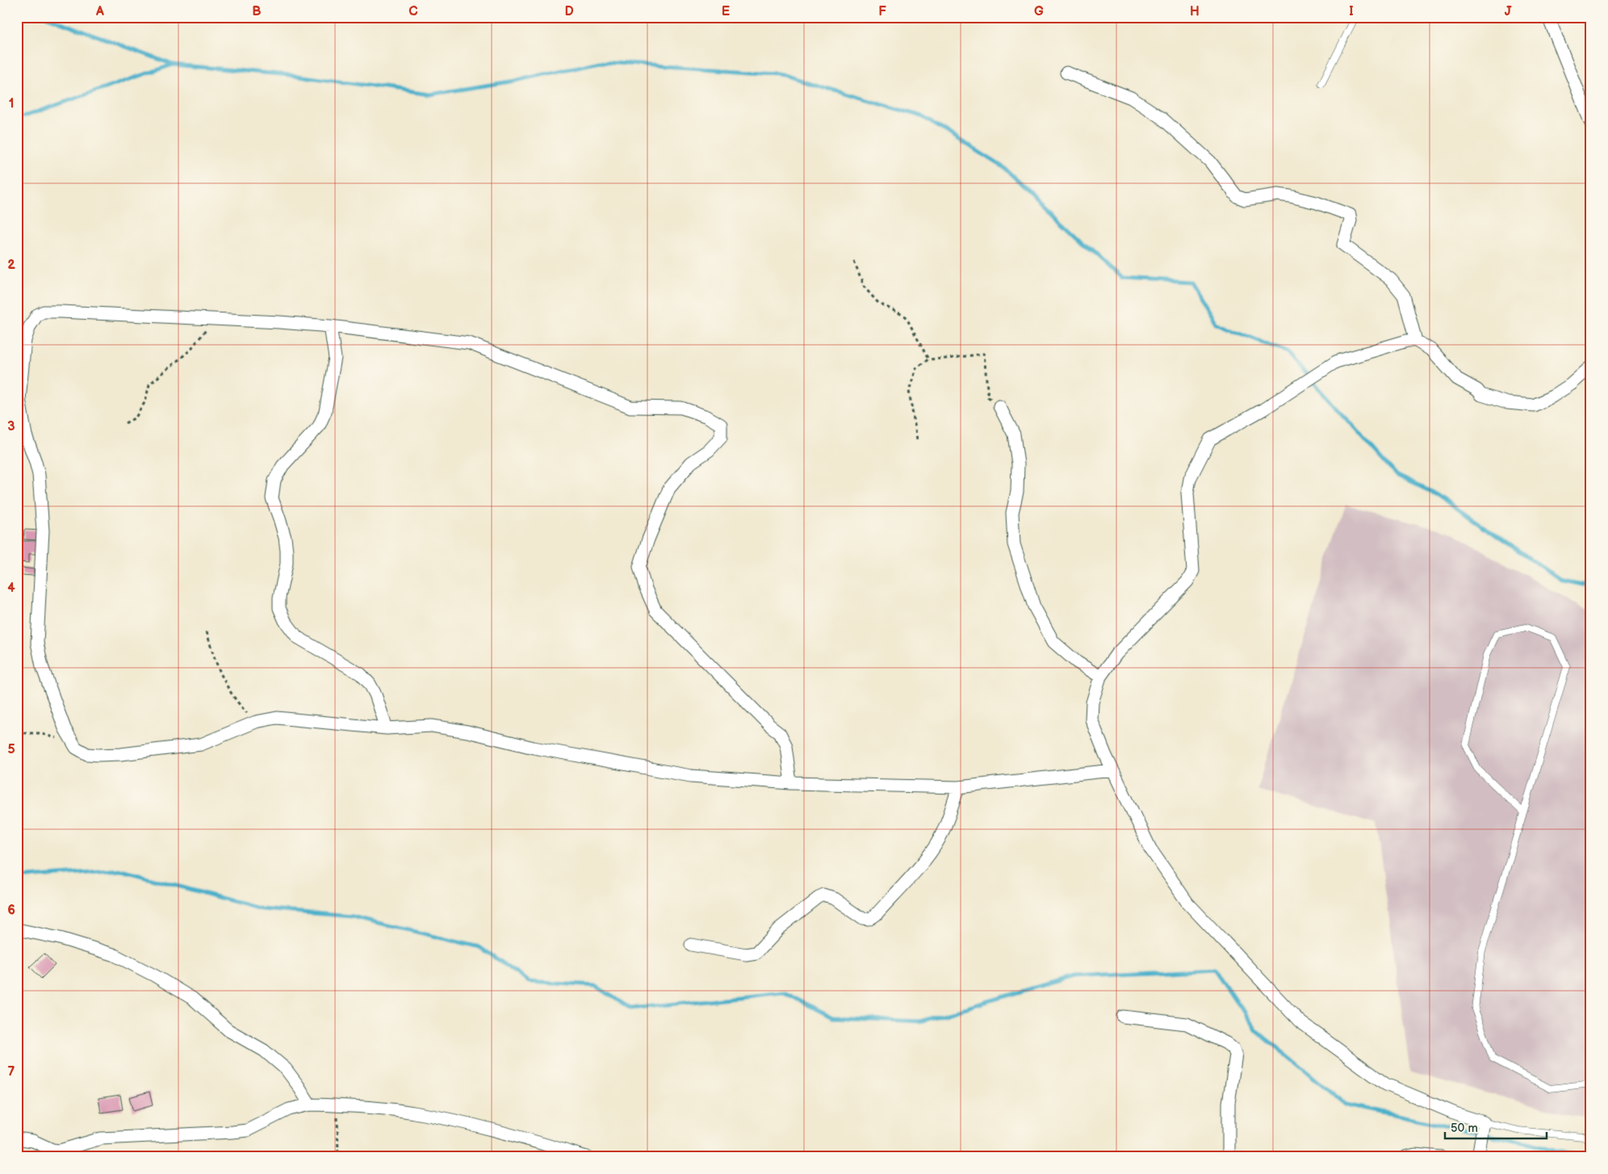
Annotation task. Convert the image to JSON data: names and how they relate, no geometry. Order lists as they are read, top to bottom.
{
  "scale_bar": "50 m",
  "grid": {
    "columns": [
      "A",
      "B",
      "C",
      "D",
      "E",
      "F",
      "G",
      "H",
      "I",
      "J"
    ],
    "rows": [
      "1",
      "2",
      "3",
      "4",
      "5",
      "6",
      "7"
    ]
  }
}
